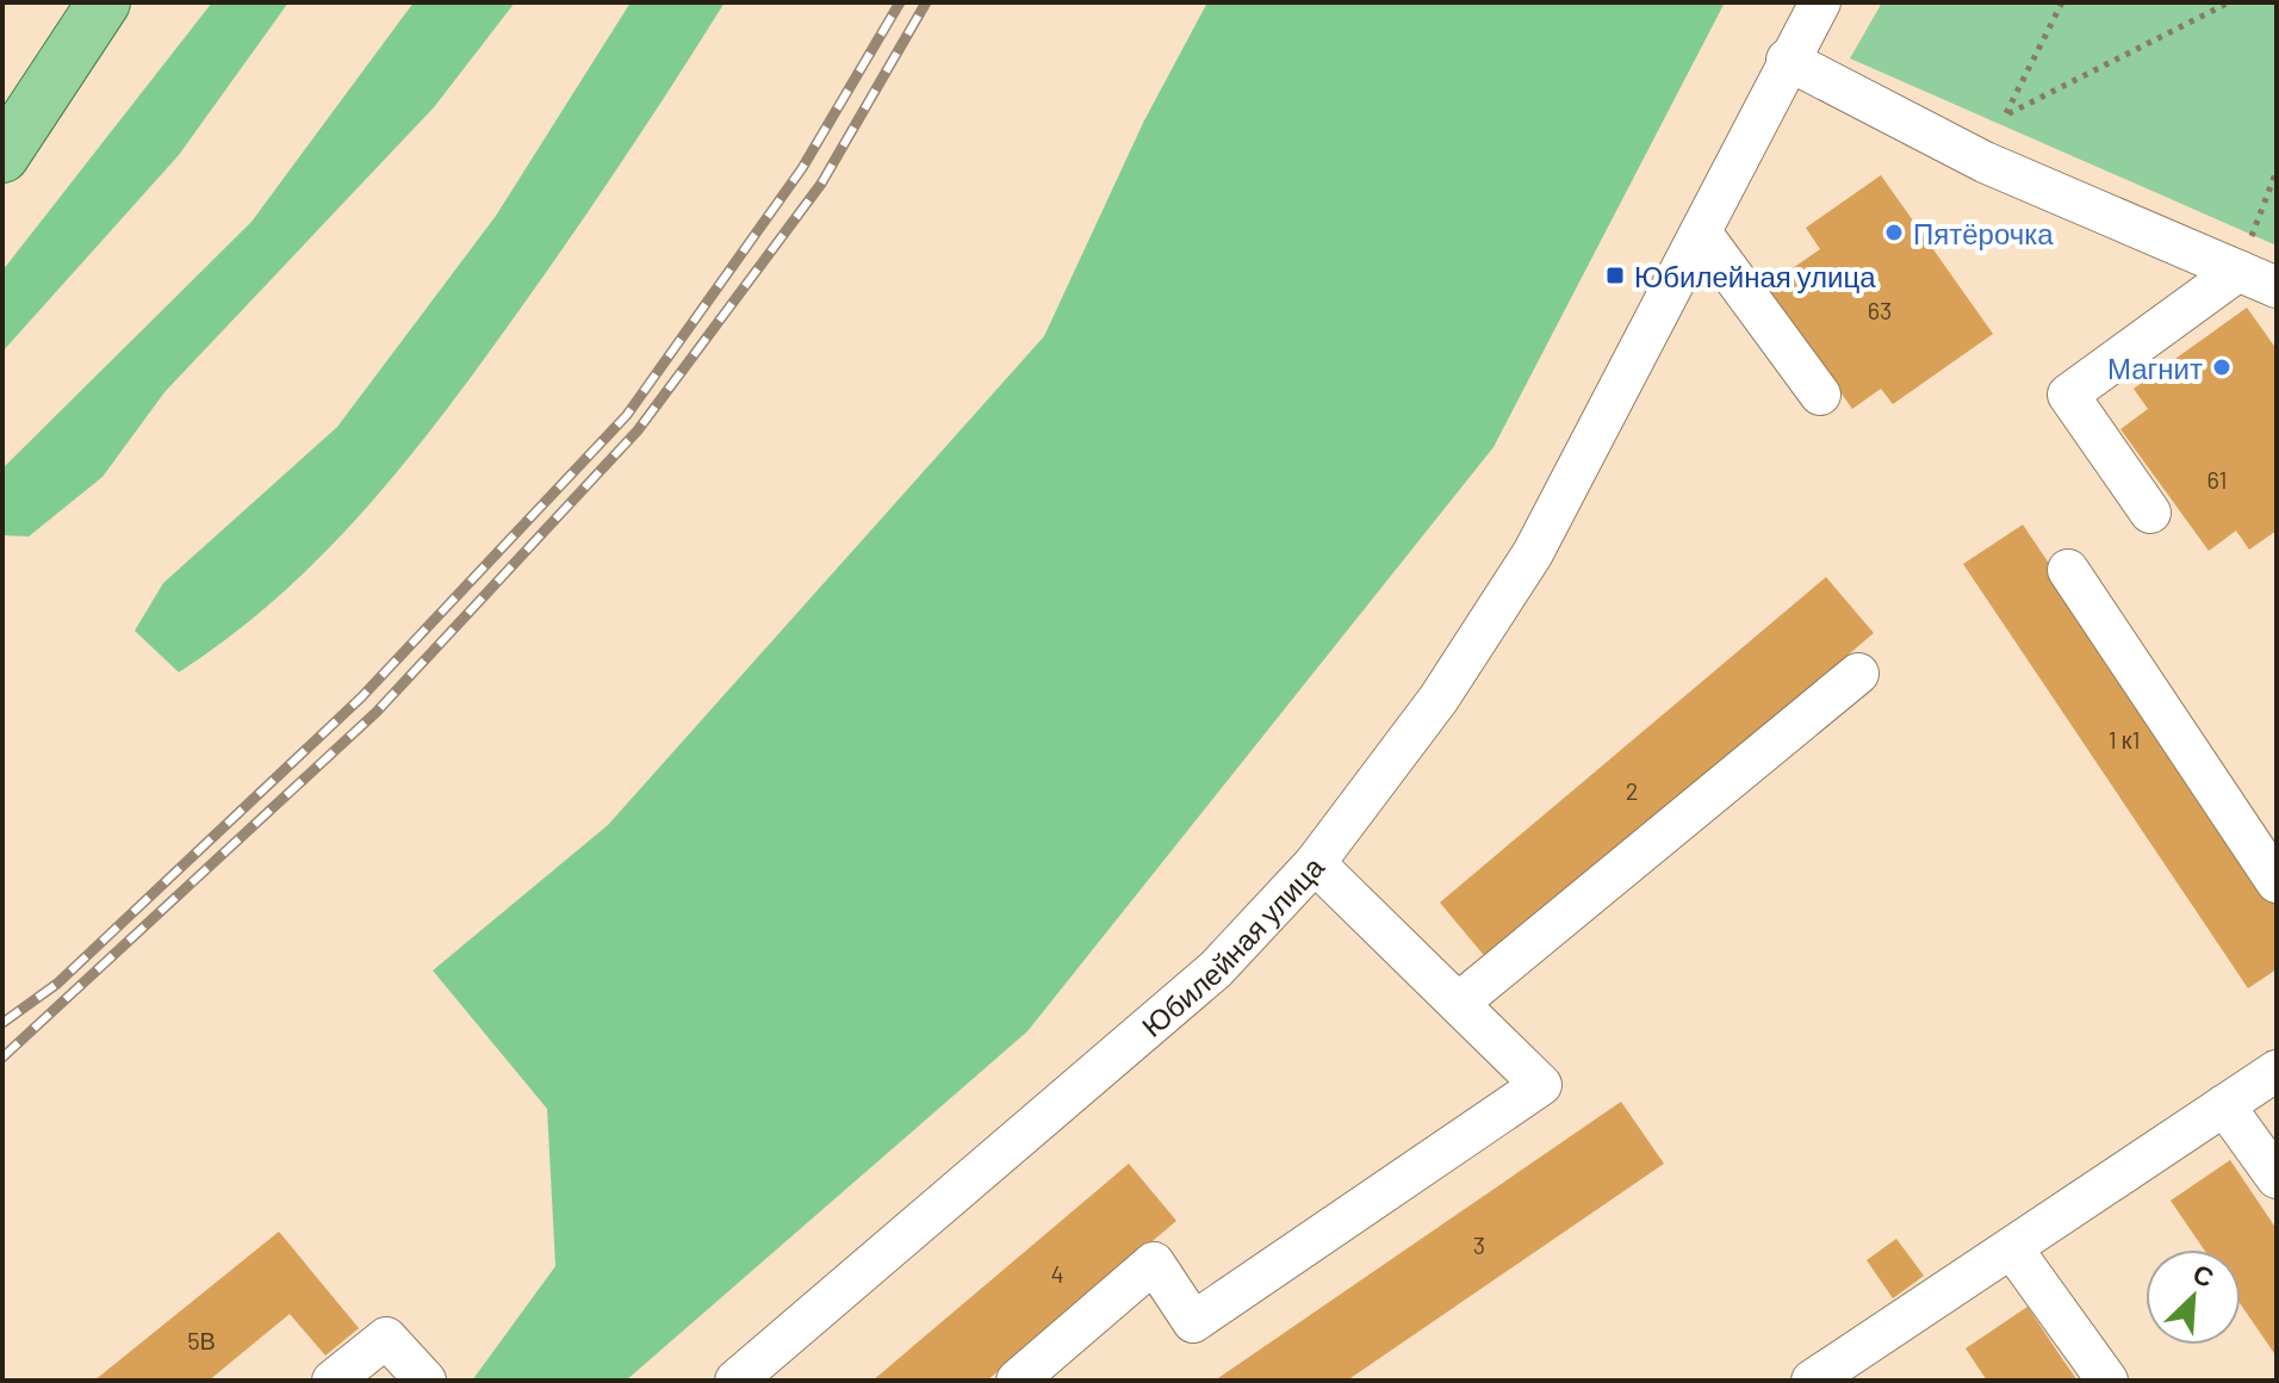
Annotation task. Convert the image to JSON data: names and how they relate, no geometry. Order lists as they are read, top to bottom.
{
  "streets": {
    "street": ["Юбилейная улица"]
  },
  "places": {
    "other": ["Пятёрочка", "Магнит"],
    "transit": ["Юбилейная улица"]
  },
  "house_numbers": [
    "63",
    "61",
    "1 к1",
    "2",
    "3",
    "4",
    "5В"
  ],
  "north": "top right"
}
